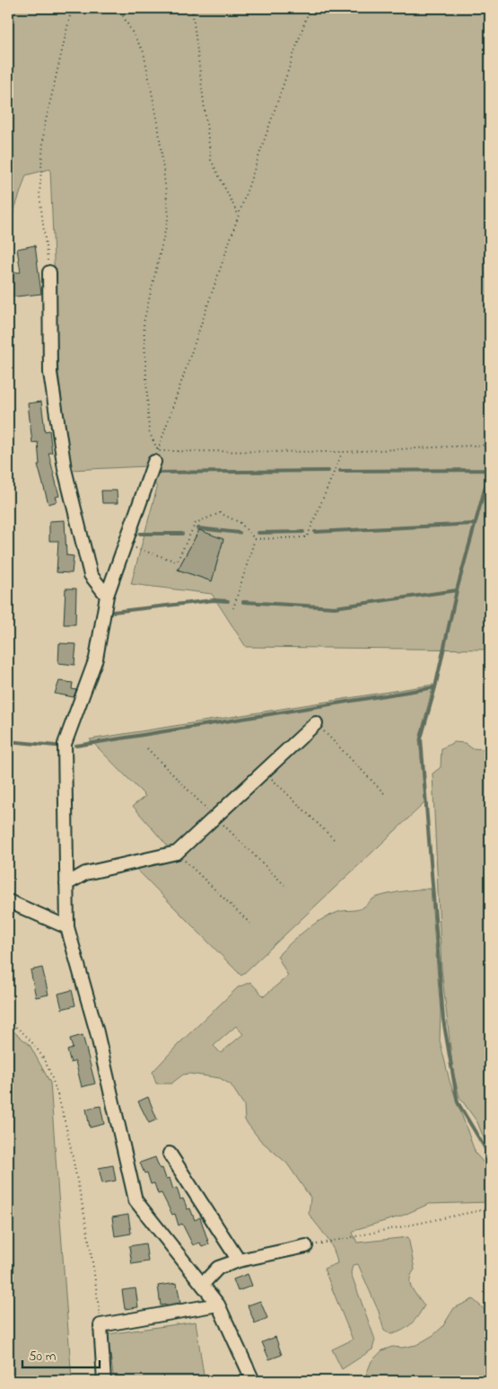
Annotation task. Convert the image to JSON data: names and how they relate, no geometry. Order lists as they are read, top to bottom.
{
  "scale_bar": "50 m"
}
